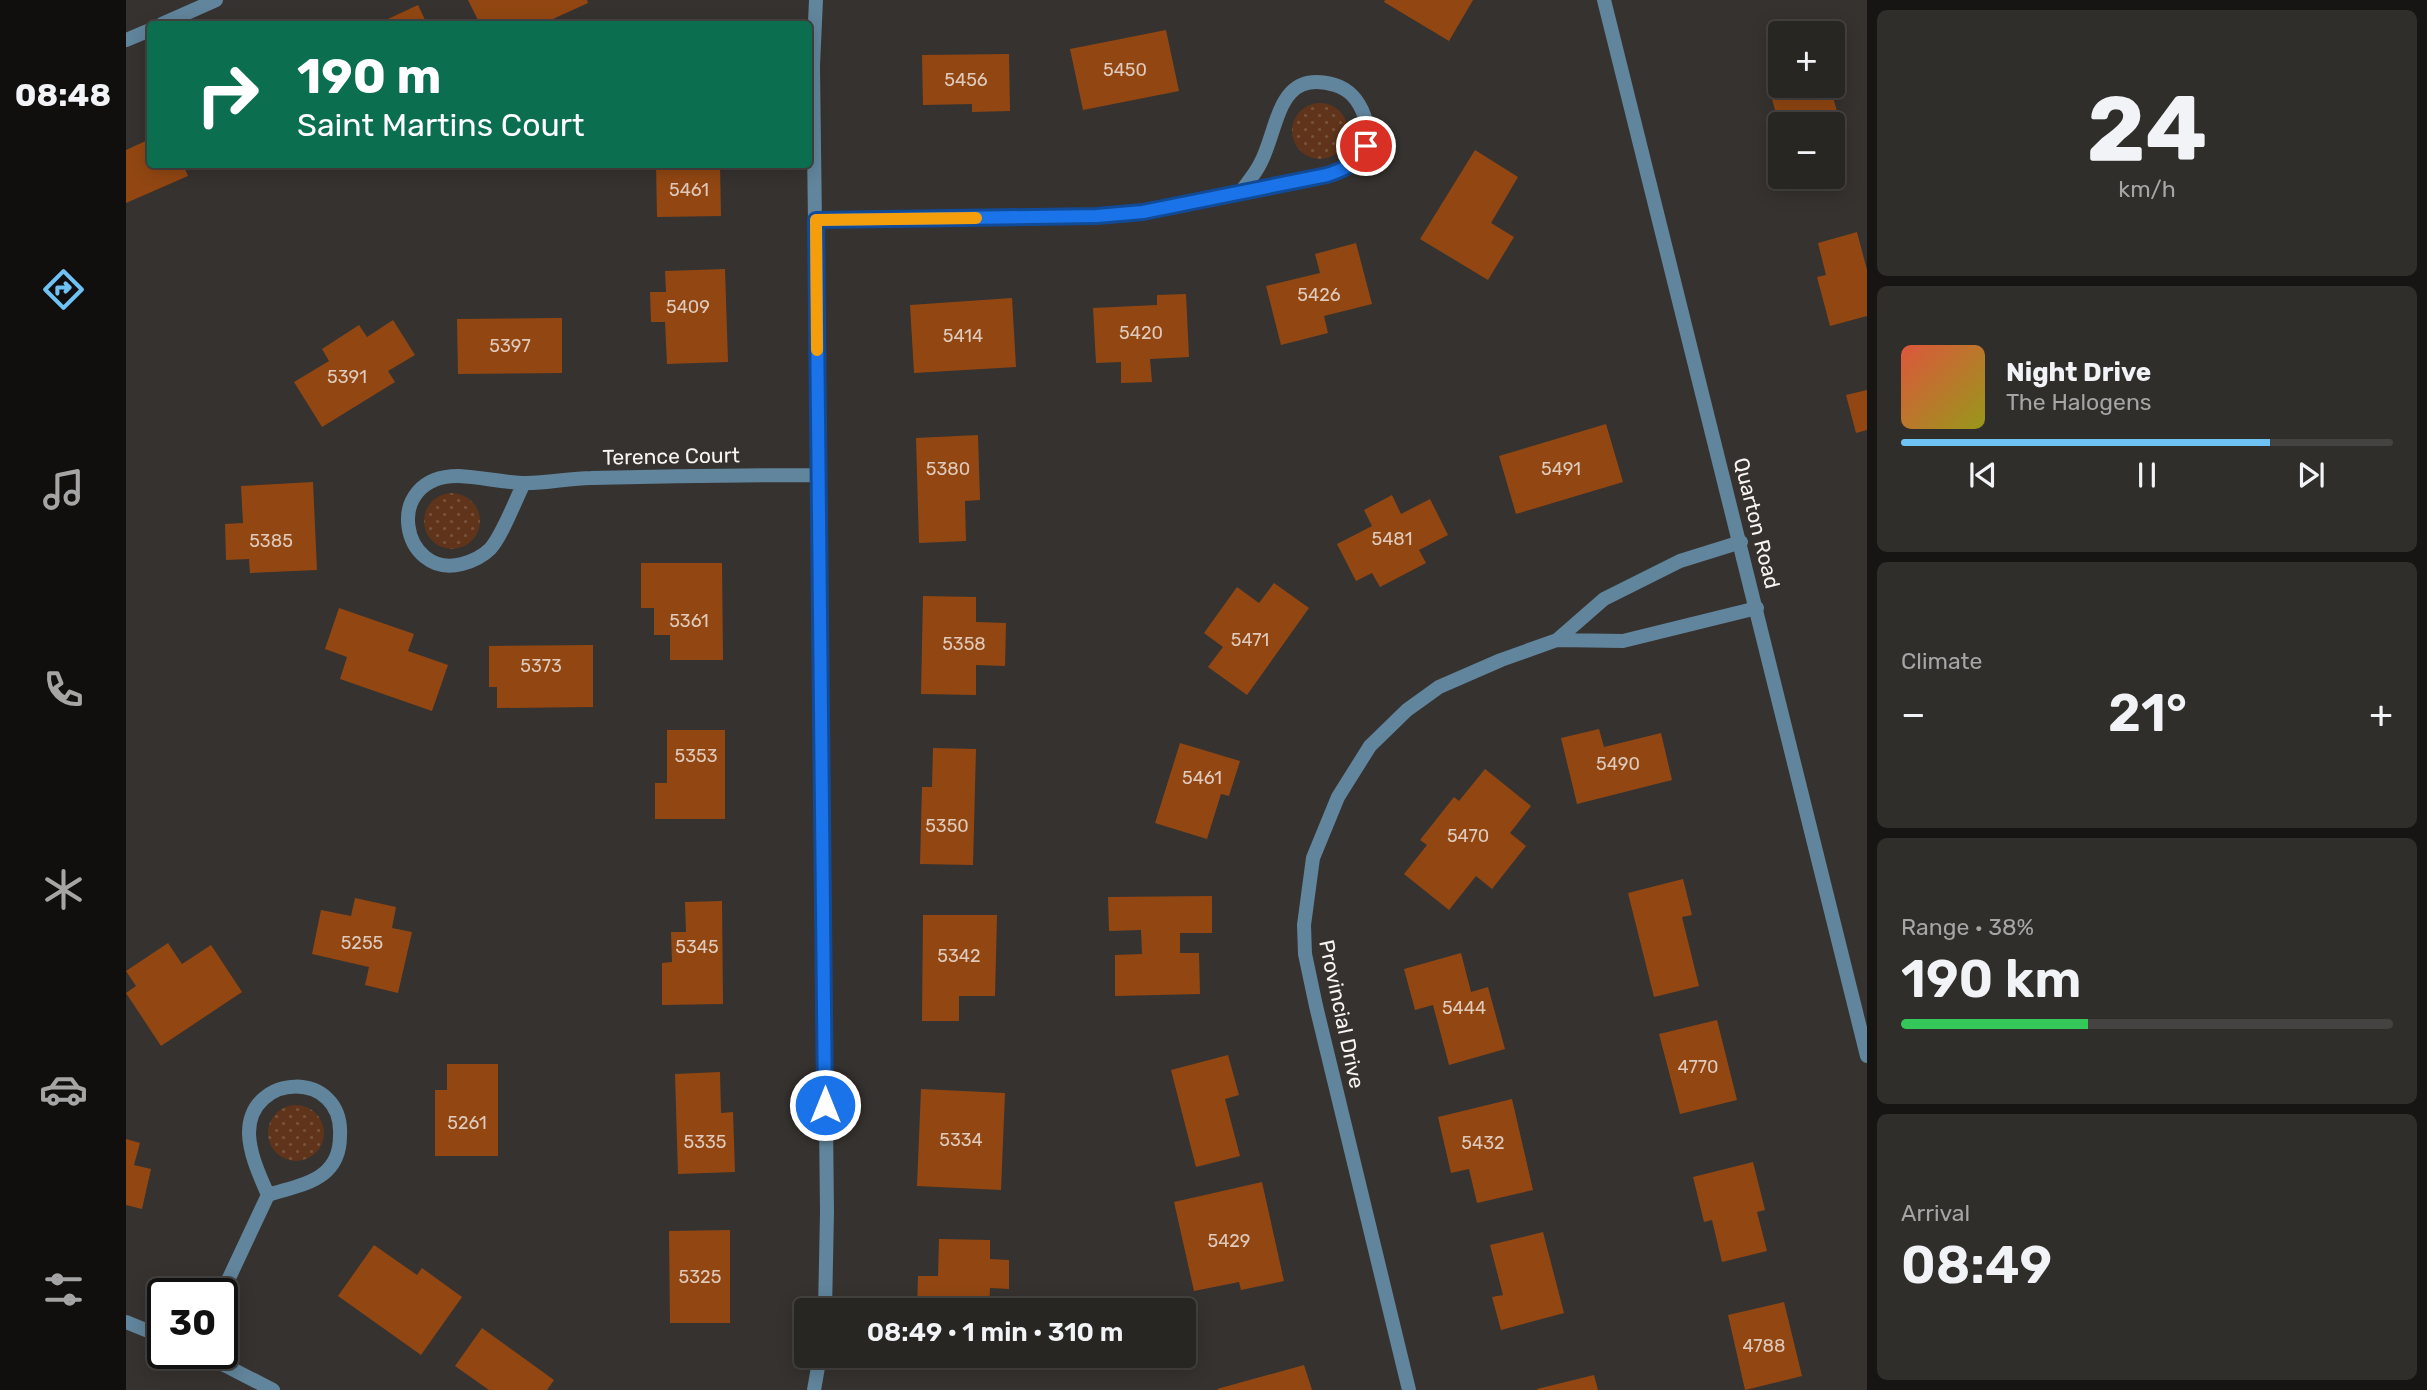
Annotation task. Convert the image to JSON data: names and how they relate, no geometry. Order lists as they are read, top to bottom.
{
  "streets": {
    "street": ["Terence Court", "Quarton Road", "Provincial Drive"]
  },
  "crossings": [
    ["Quarton Road", "Provincial Drive"]
  ],
  "house_numbers": [
    "5450",
    "5456",
    "5461",
    "5426",
    "5409",
    "5420",
    "5414",
    "5397",
    "5391",
    "5380",
    "5491",
    "5481",
    "5385",
    "5361",
    "5471",
    "5358",
    "5373",
    "5353",
    "5490",
    "5461",
    "5350",
    "5470",
    "5255",
    "5345",
    "5342",
    "5444",
    "4770",
    "5261",
    "5334",
    "5335",
    "5432",
    "5429",
    "5325",
    "4788"
  ],
  "page": {
    "tabs": "08:48",
    "tile": [
      ["24", "km/h"],
      "Climate",
      ["Range · 38%", "190 km"],
      ["Arrival", "08:49"]
    ],
    "map_buttons": ["+", "−"],
    "turn": ["190 m", "Saint Martins Court"],
    "song": ["Night Drive", "The Halogens"],
    "heat": ["−", "21°", "+"],
    "limit": "30",
    "trip": "08:49 · 1 min · 310 m"
  }
}
